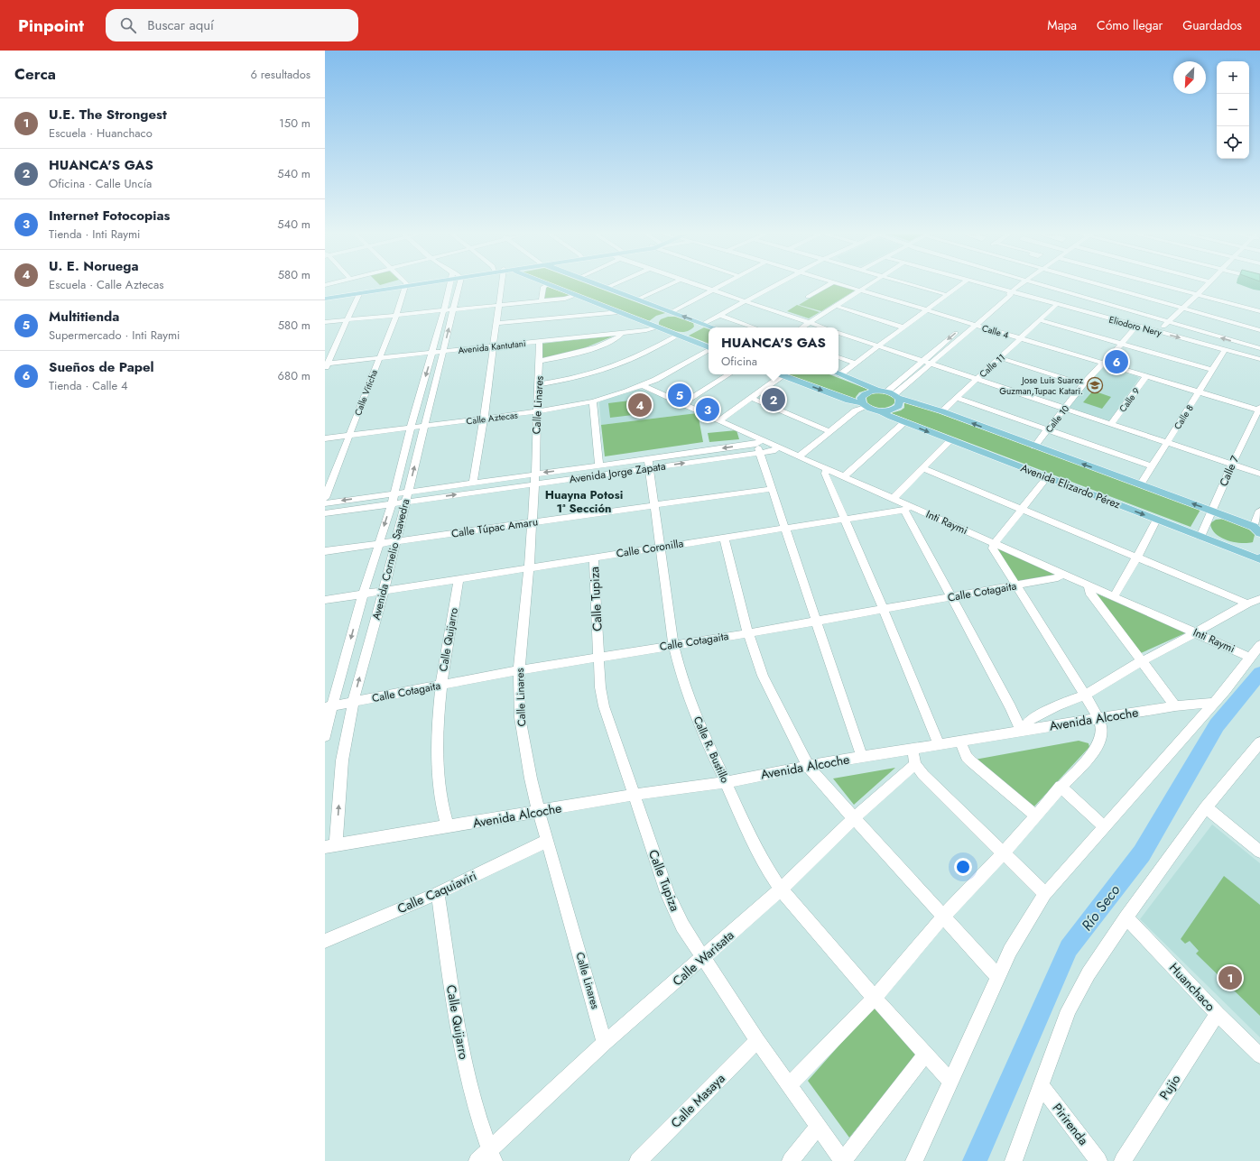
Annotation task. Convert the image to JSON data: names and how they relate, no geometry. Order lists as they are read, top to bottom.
{
  "streets": {
    "main road": ["Avenida Elizardo Pérez"],
    "street": [
      "Eliodoro Nery",
      "Calle 4",
      "Avenida Kantutani",
      "Calle 11",
      "Calle Viticha",
      "Calle 9",
      "Calle Linares",
      "Calle 8",
      "Calle Aztecas",
      "Calle 10",
      "Calle 7",
      "Avenida Jorge Zapata",
      "Inti Raymi",
      "Calle Túpac Amaru",
      "Calle Coronilla",
      "Avenida Cornelio Saavedra",
      "Calle Cotagaita",
      "Calle Tupiza",
      "Calle Quijarro",
      "Avenida Alcoche",
      "Calle R. Bustillo",
      "Calle Caquiaviri",
      "Calle Warisata",
      "Huanchaco",
      "Pujio",
      "Calle Masaya",
      "Pirirenda"
    ]
  },
  "crossings": [
    ["Eliodoro Nery", "Calle 11"],
    ["Eliodoro Nery", "Calle 8"],
    ["Eliodoro Nery", "Calle 10"],
    ["Calle 4", "Calle 11"],
    ["Calle 4", "Calle 9"],
    ["Calle 4", "Calle 8"],
    ["Calle 4", "Calle 10"],
    ["Calle 4", "Calle 7"],
    ["Avenida Kantutani", "Calle Viticha"],
    ["Avenida Kantutani", "Calle Linares"],
    ["Avenida Kantutani", "Avenida Cornelio Saavedra"],
    ["Calle Viticha", "Calle Aztecas"],
    ["Calle Linares", "Calle Aztecas"],
    ["Calle Linares", "Avenida Jorge Zapata"],
    ["Calle Linares", "Calle Túpac Amaru"],
    ["Calle Linares", "Calle Coronilla"],
    ["Calle Linares", "Calle Cotagaita"],
    ["Calle Linares", "Avenida Alcoche"],
    ["Calle Linares", "Calle Caquiaviri"],
    ["Calle Linares", "Calle Warisata"],
    ["Calle Aztecas", "Inti Raymi"],
    ["Calle Aztecas", "Avenida Cornelio Saavedra"],
    ["Calle 7", "Avenida Elizardo Pérez"],
    ["Avenida Jorge Zapata", "Inti Raymi"],
    ["Avenida Jorge Zapata", "Avenida Cornelio Saavedra"],
    ["Avenida Jorge Zapata", "Calle R. Bustillo"],
    ["Inti Raymi", "Calle Coronilla"],
    ["Inti Raymi", "Calle Cotagaita"],
    ["Calle Túpac Amaru", "Avenida Cornelio Saavedra"],
    ["Calle Túpac Amaru", "Calle R. Bustillo"],
    ["Calle Coronilla", "Avenida Cornelio Saavedra"],
    ["Calle Coronilla", "Calle Tupiza"],
    ["Calle Coronilla", "Calle Quijarro"],
    ["Calle Coronilla", "Calle R. Bustillo"],
    ["Avenida Cornelio Saavedra", "Calle Cotagaita"],
    ["Avenida Cornelio Saavedra", "Avenida Alcoche"],
    ["Calle Cotagaita", "Calle Tupiza"],
    ["Calle Cotagaita", "Calle Quijarro"],
    ["Calle Cotagaita", "Calle R. Bustillo"],
    ["Calle Tupiza", "Avenida Alcoche"],
    ["Calle Tupiza", "Calle Warisata"],
    ["Calle Tupiza", "Calle Masaya"],
    ["Calle Quijarro", "Avenida Alcoche"],
    ["Calle Quijarro", "Calle Caquiaviri"],
    ["Calle Quijarro", "Calle Warisata"],
    ["Avenida Alcoche", "Calle R. Bustillo"],
    ["Calle R. Bustillo", "Calle Warisata"],
    ["Huanchaco", "Pujio"]
  ],
  "districts": ["Huayna Potosi 1ª Sección"],
  "water": ["Río Seco"],
  "places": {
    "school or university": ["Jose Luis Suarez Guzman,Tupac Katari."]
  },
  "north": "bottom left",
  "page": {
    "header": "Pinpoint",
    "search": "Buscar aquí",
    "nav": ["Mapa", "Cómo llegar", "Guardados"],
    "heading": ["Cerca", "6 resultados"],
    "map_buttons": ["+", "−"],
    "list": [
      {
        "mark": "1",
        "name": "U.E. The Strongest",
        "note": "Escuela · Huanchaco",
        "value": "150 m"
      },
      {
        "mark": "2",
        "name": "HUANCA'S GAS",
        "note": "Oficina · Calle Uncía",
        "value": "540 m"
      },
      {
        "mark": "3",
        "name": "Internet Fotocopias",
        "note": "Tienda · Inti Raymi",
        "value": "540 m"
      },
      {
        "mark": "4",
        "name": "U. E. Noruega",
        "note": "Escuela · Calle Aztecas",
        "value": "580 m"
      },
      {
        "mark": "5",
        "name": "Multitienda",
        "note": "Supermercado · Inti Raymi",
        "value": "580 m"
      },
      {
        "mark": "6",
        "name": "Sueños de Papel",
        "note": "Tienda · Calle 4",
        "value": "680 m"
      }
    ],
    "popup": ["HUANCA'S GAS", "Oficina"],
    "pins": [
      "6",
      "5",
      "2",
      "4",
      "3",
      "1"
    ]
  }
}
